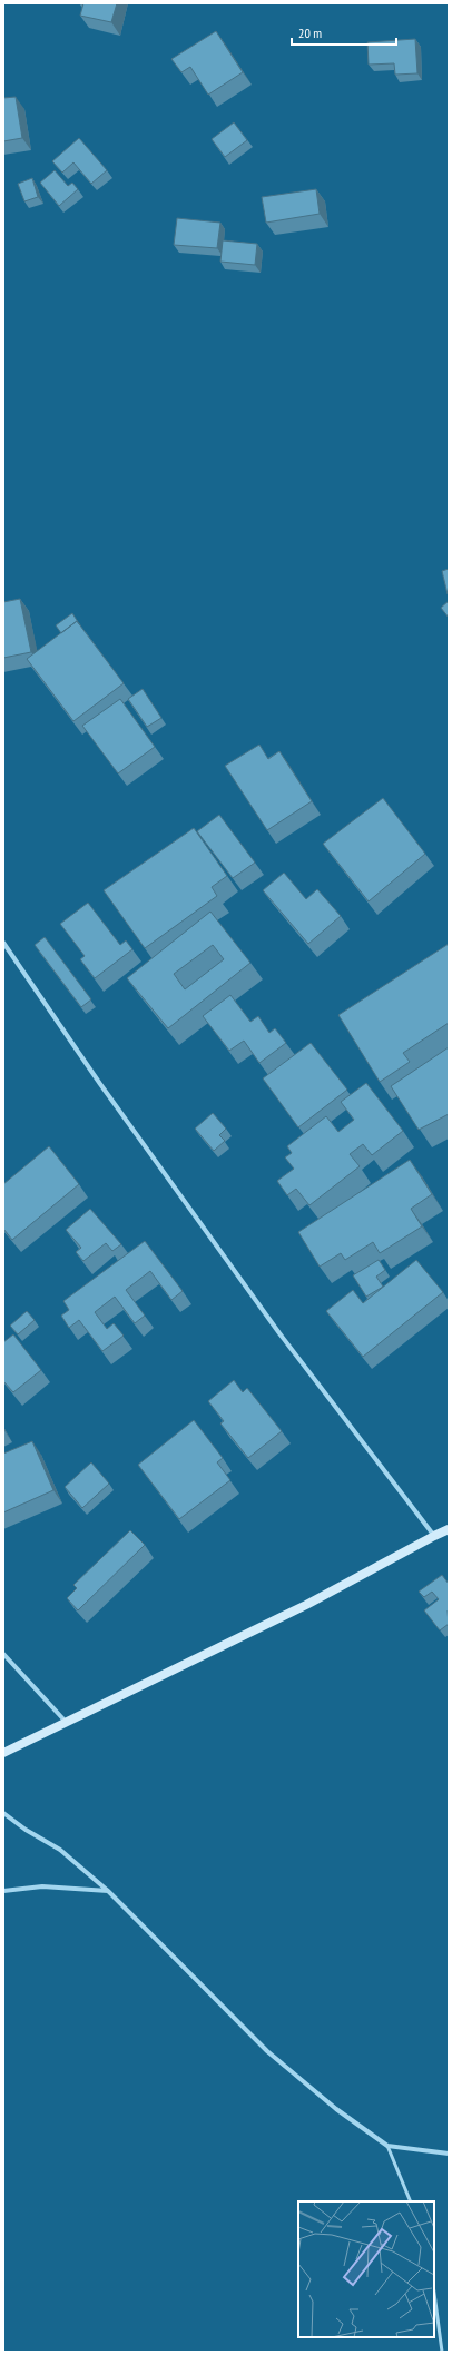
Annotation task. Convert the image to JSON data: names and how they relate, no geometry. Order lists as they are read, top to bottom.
{
  "scale_bar": "20 m"
}
